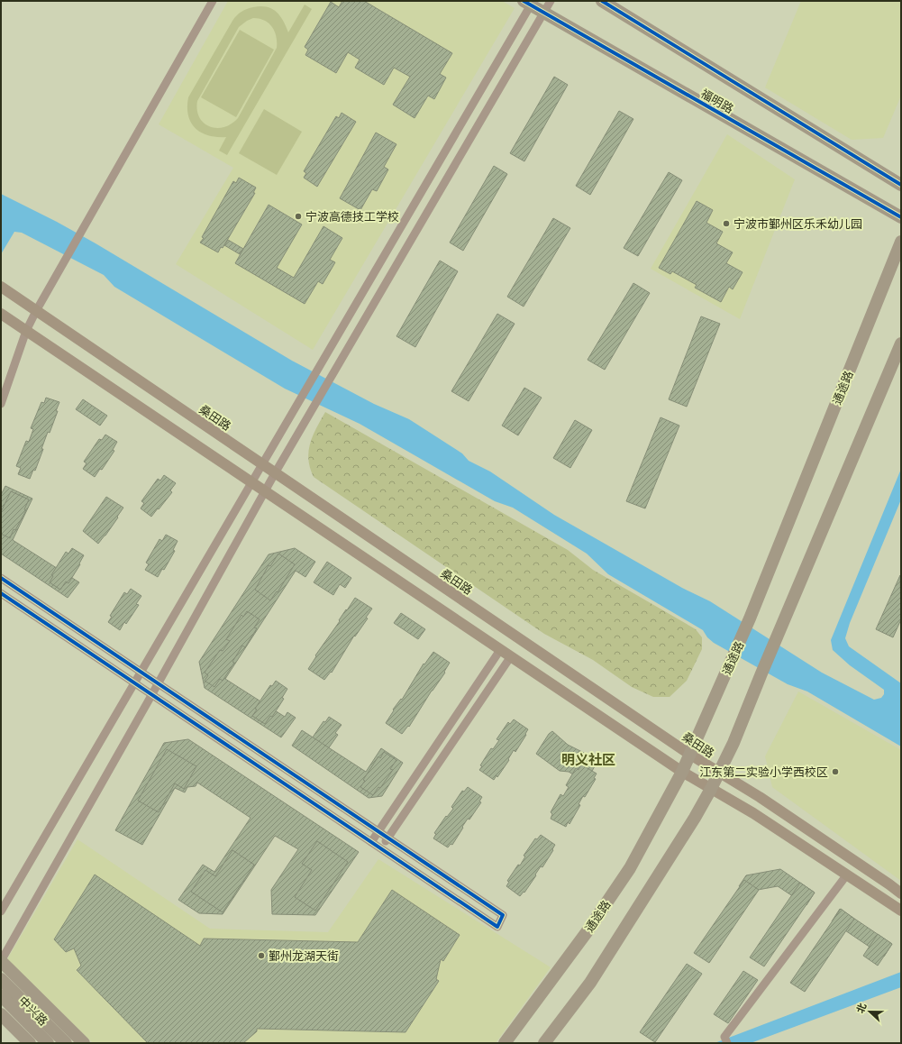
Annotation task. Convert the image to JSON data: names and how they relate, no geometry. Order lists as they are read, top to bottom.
{
  "streets": {
    "main road": [
      "福明路",
      "通途路",
      "桑田路",
      "中兴路"
    ]
  },
  "crossings": [
    ["通途路", "桑田路"]
  ],
  "districts": ["明义社区"],
  "places": [
    "宁波高德技工学校",
    "宁波市鄞州区乐禾幼儿园",
    "江东第二实验小学西校区",
    "鄞州龙湖天街"
  ],
  "north": "left"
}
